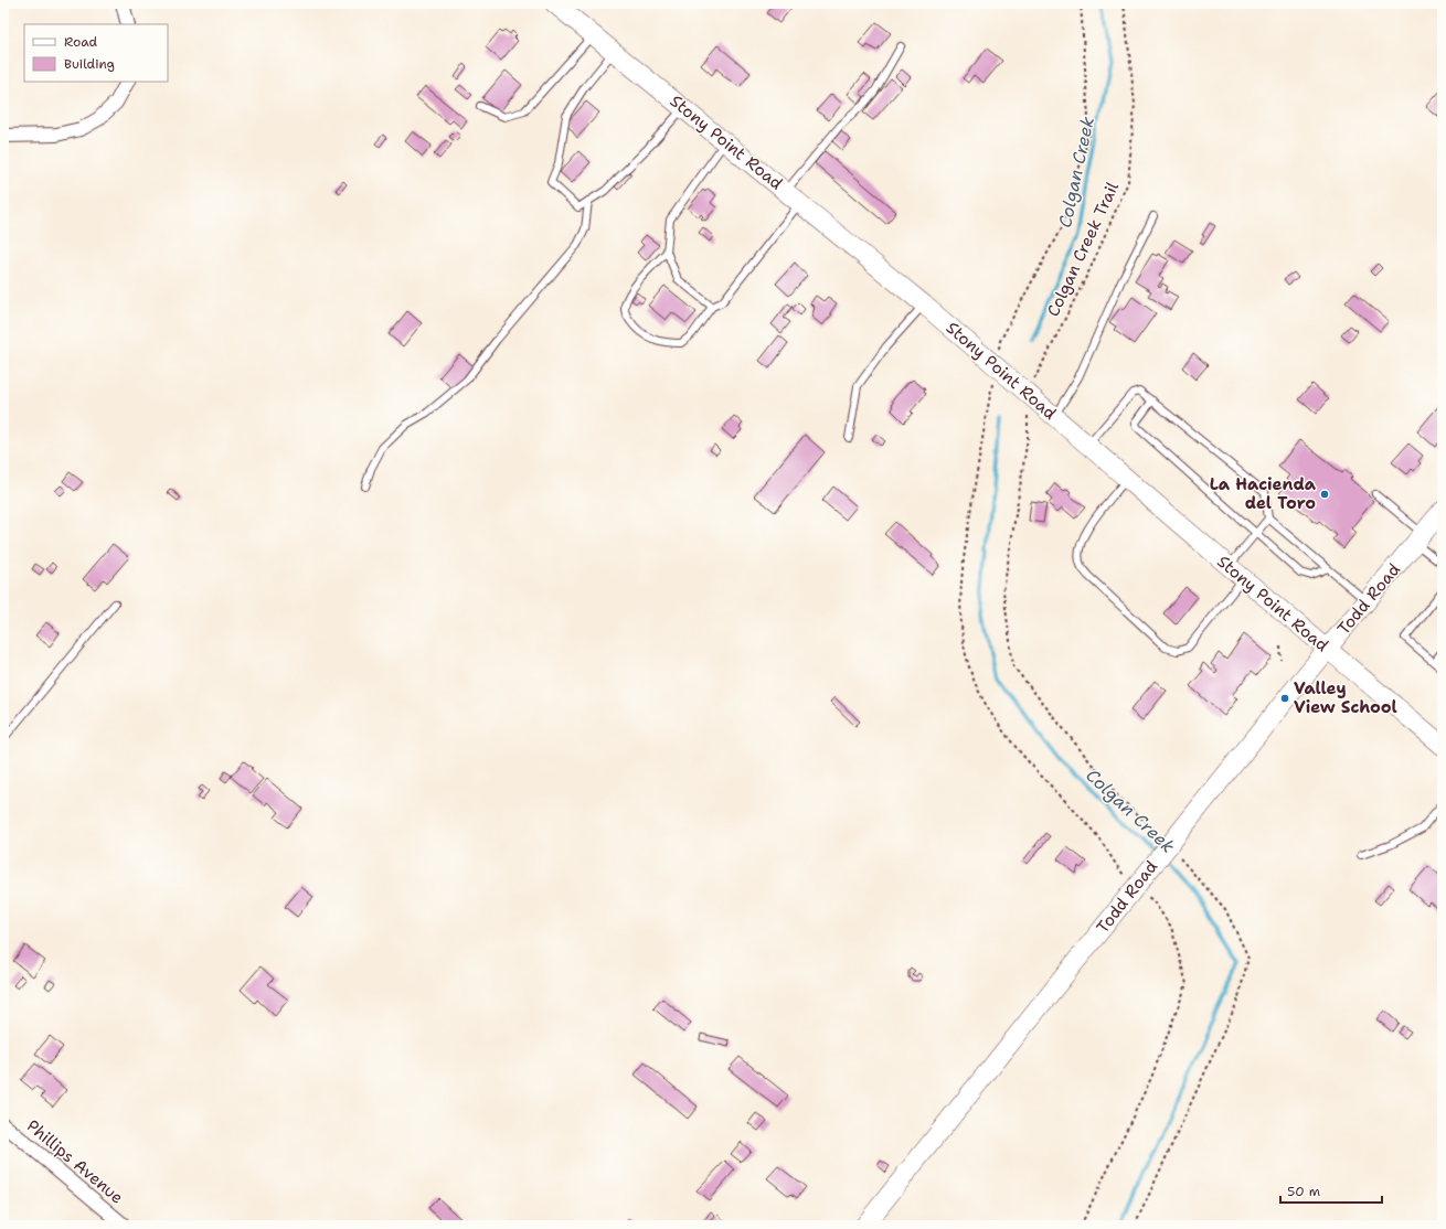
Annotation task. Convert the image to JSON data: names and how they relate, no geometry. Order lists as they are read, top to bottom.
{
  "streets": {
    "main road": ["Stony Point Road", "Todd Road"],
    "street": ["Phillips Avenue"],
    "path": ["Colgan Creek Trail"]
  },
  "crossings": [
    ["Stony Point Road", "Colgan Creek Trail"],
    ["Stony Point Road", "Todd Road"]
  ],
  "water": ["Colgan Creek"],
  "places": ["La Hacienda del Toro", "Valley View School"],
  "legend": ["Road", "Building"],
  "scale_bar": "50 m"
}
